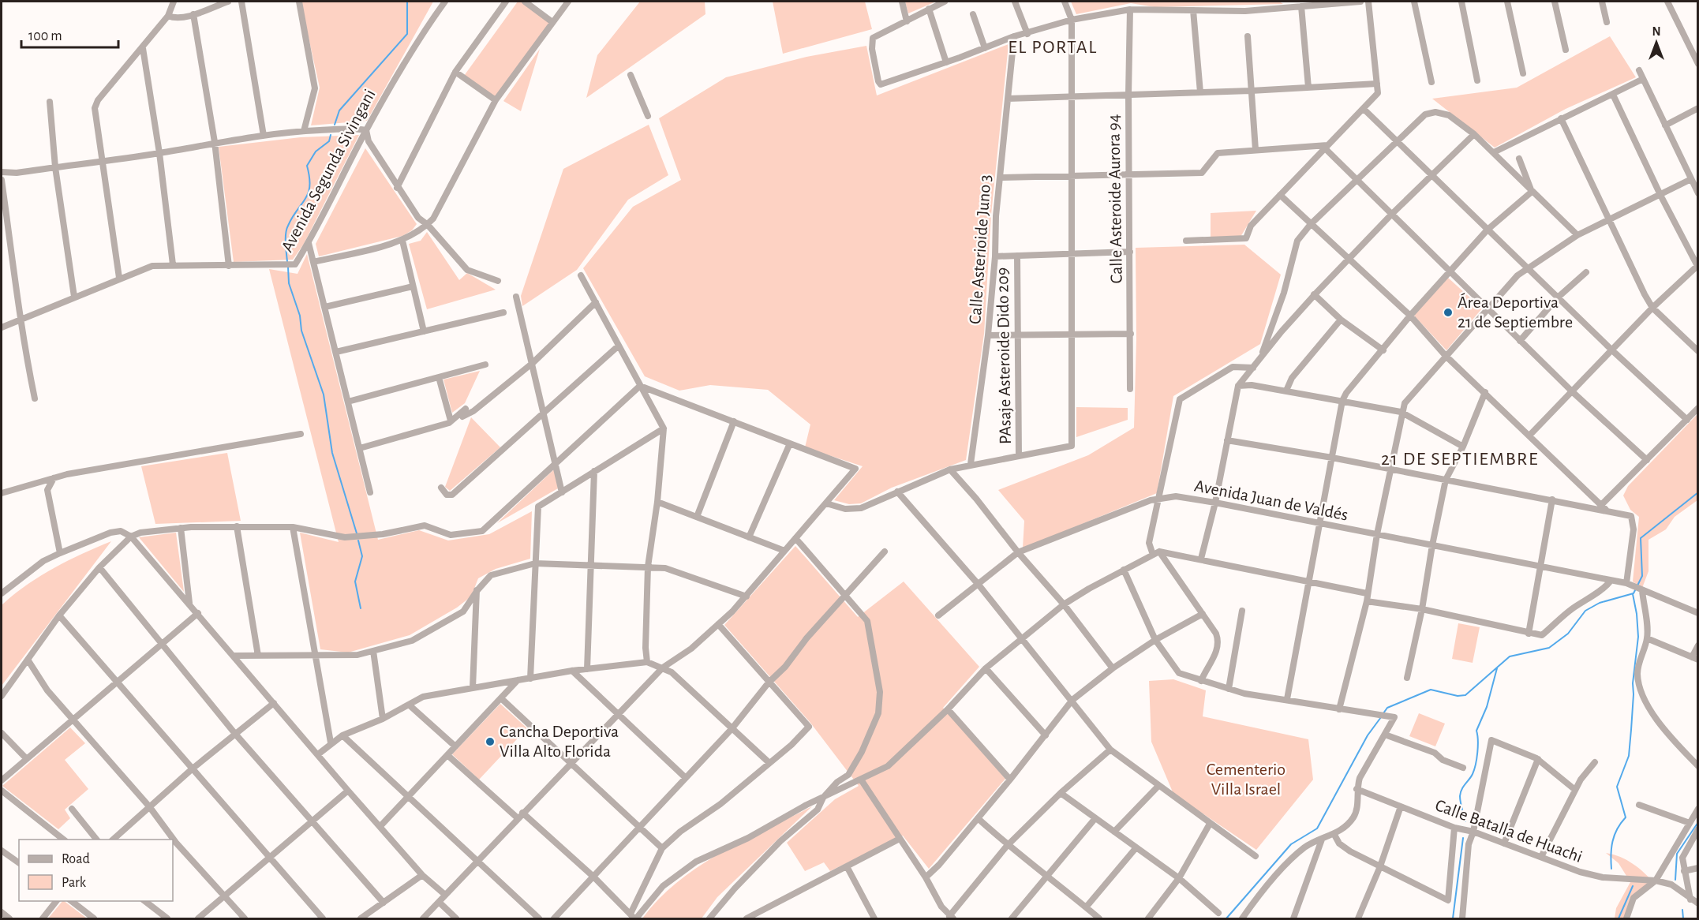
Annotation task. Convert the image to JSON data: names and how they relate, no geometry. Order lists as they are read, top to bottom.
{
  "streets": {
    "street": [
      "Avenida Segunda Sivingani",
      "Calle Asteroide Aurora 94",
      "Calle Asterioide Juno 3",
      "PAsaje Asteroide Dido 209",
      "Avenida Juan de Valdés",
      "Calle Batalla de Huachi"
    ]
  },
  "districts": ["EL PORTAL", "21 DE SEPTIEMBRE"],
  "parks": ["Cementerio Villa Israel"],
  "places": ["Área Deportiva 21 de Septiembre", "Cancha Deportiva Villa Alto Florida"],
  "legend": ["Road", "Park"],
  "scale_bar": "100 m",
  "north": "top"
}
